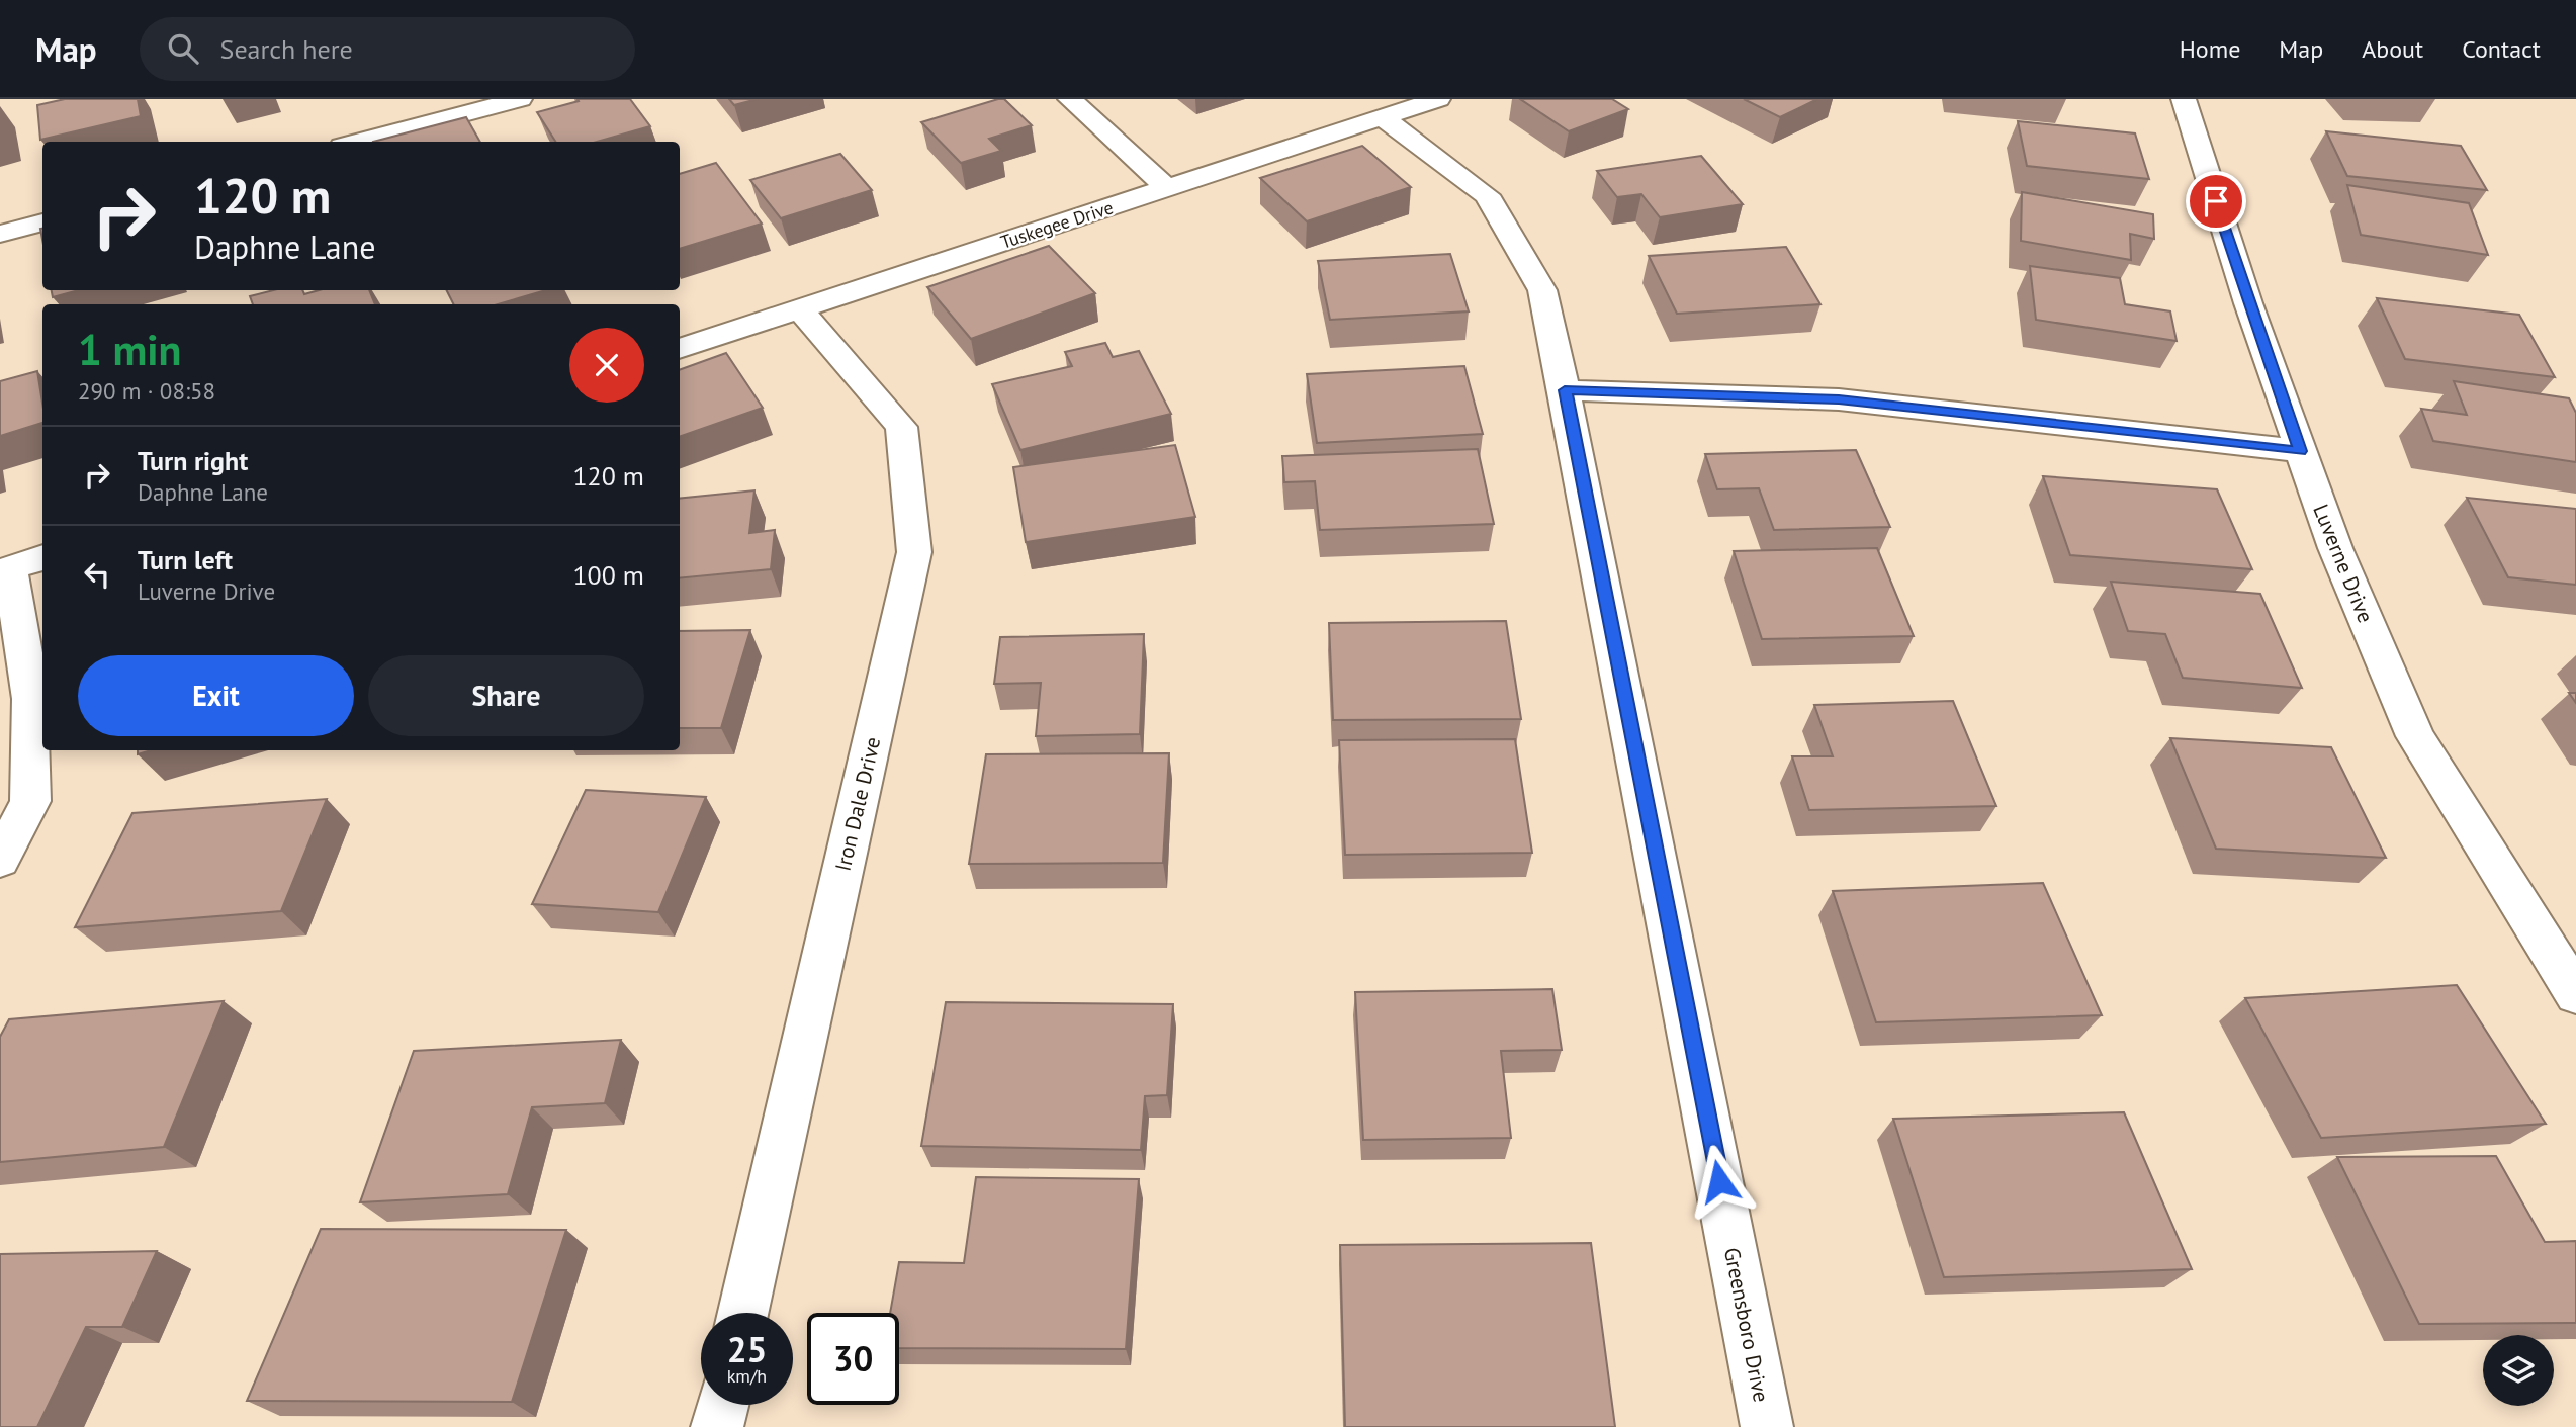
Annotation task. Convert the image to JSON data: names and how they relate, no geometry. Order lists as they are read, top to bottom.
{
  "streets": {
    "street": [
      "Tuskegee Drive",
      "Luverne Drive",
      "Iron Dale Drive",
      "Greensboro Drive"
    ]
  },
  "crossings": [
    ["Tuskegee Drive", "Iron Dale Drive"],
    ["Tuskegee Drive", "Greensboro Drive"]
  ],
  "page": {
    "header": "Map",
    "search": "Search here",
    "nav": [
      "Home",
      "Map",
      "About",
      "Contact"
    ],
    "turn": ["120 m", "Daphne Lane"],
    "heading": ["1 min", "290 m · 08:58"],
    "list": [
      {
        "name": "Turn right",
        "note": "Daphne Lane",
        "value": "120 m"
      },
      {
        "name": "Turn left",
        "note": "Luverne Drive",
        "value": "100 m"
      }
    ],
    "buttons": ["Exit", "Share"],
    "speed": "25 km/h",
    "limit": "30"
  }
}
